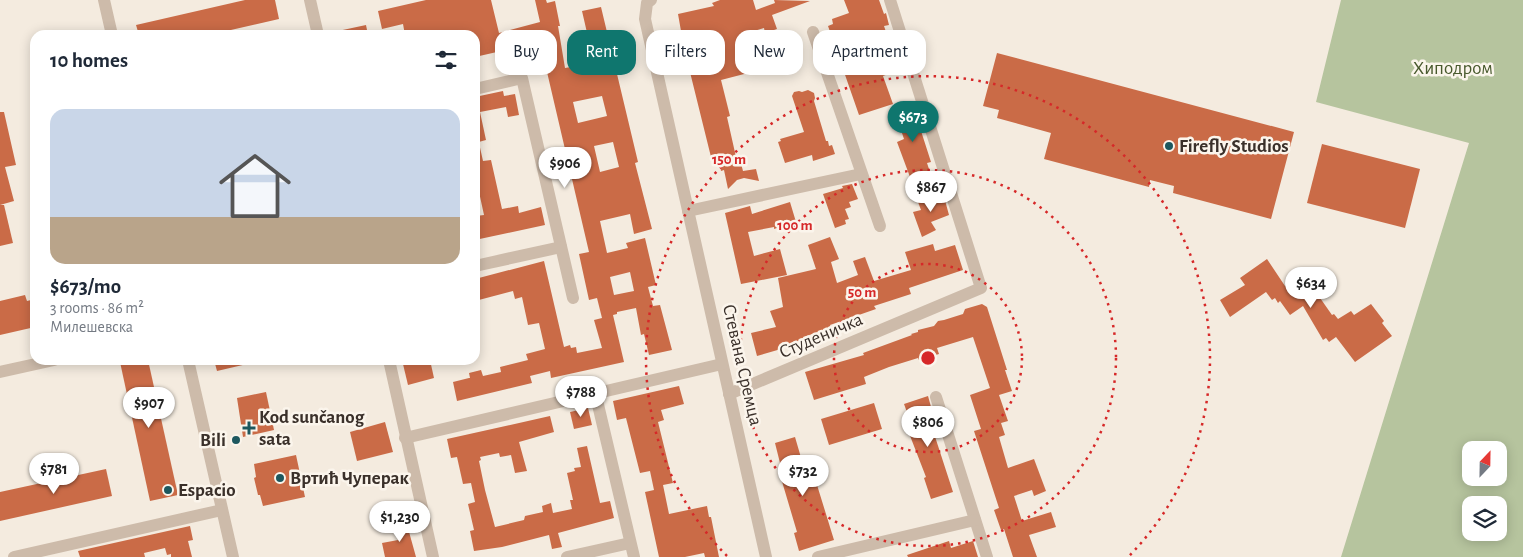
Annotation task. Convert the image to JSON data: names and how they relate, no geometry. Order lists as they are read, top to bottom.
{
  "streets": {
    "street": ["Студеничка", "Стевана Сремца"]
  },
  "crossings": [
    ["Студеничка", "Стевана Сремца"]
  ],
  "parks": ["Хиподром"],
  "places": {
    "other": [
      "Firefly Studios",
      "Bili",
      "Вртић Чуперак",
      "Espacio"
    ],
    "health": ["Kod sunčanog sata"]
  },
  "north": "top",
  "page": {
    "chip": [
      "Buy",
      "Rent",
      "Filters",
      "New",
      "Apartment"
    ],
    "heading": "10 homes",
    "list": [
      {
        "name": "$673/mo",
        "note": "3 rooms · 86 m² · Милешевска"
      }
    ],
    "price": [
      "$673",
      "$906",
      "$867",
      "$634",
      "$788",
      "$907",
      "$806",
      "$781",
      "$732",
      "$1,230"
    ]
  },
  "rings": ["150 m", "100 m", "50 m"]
}
